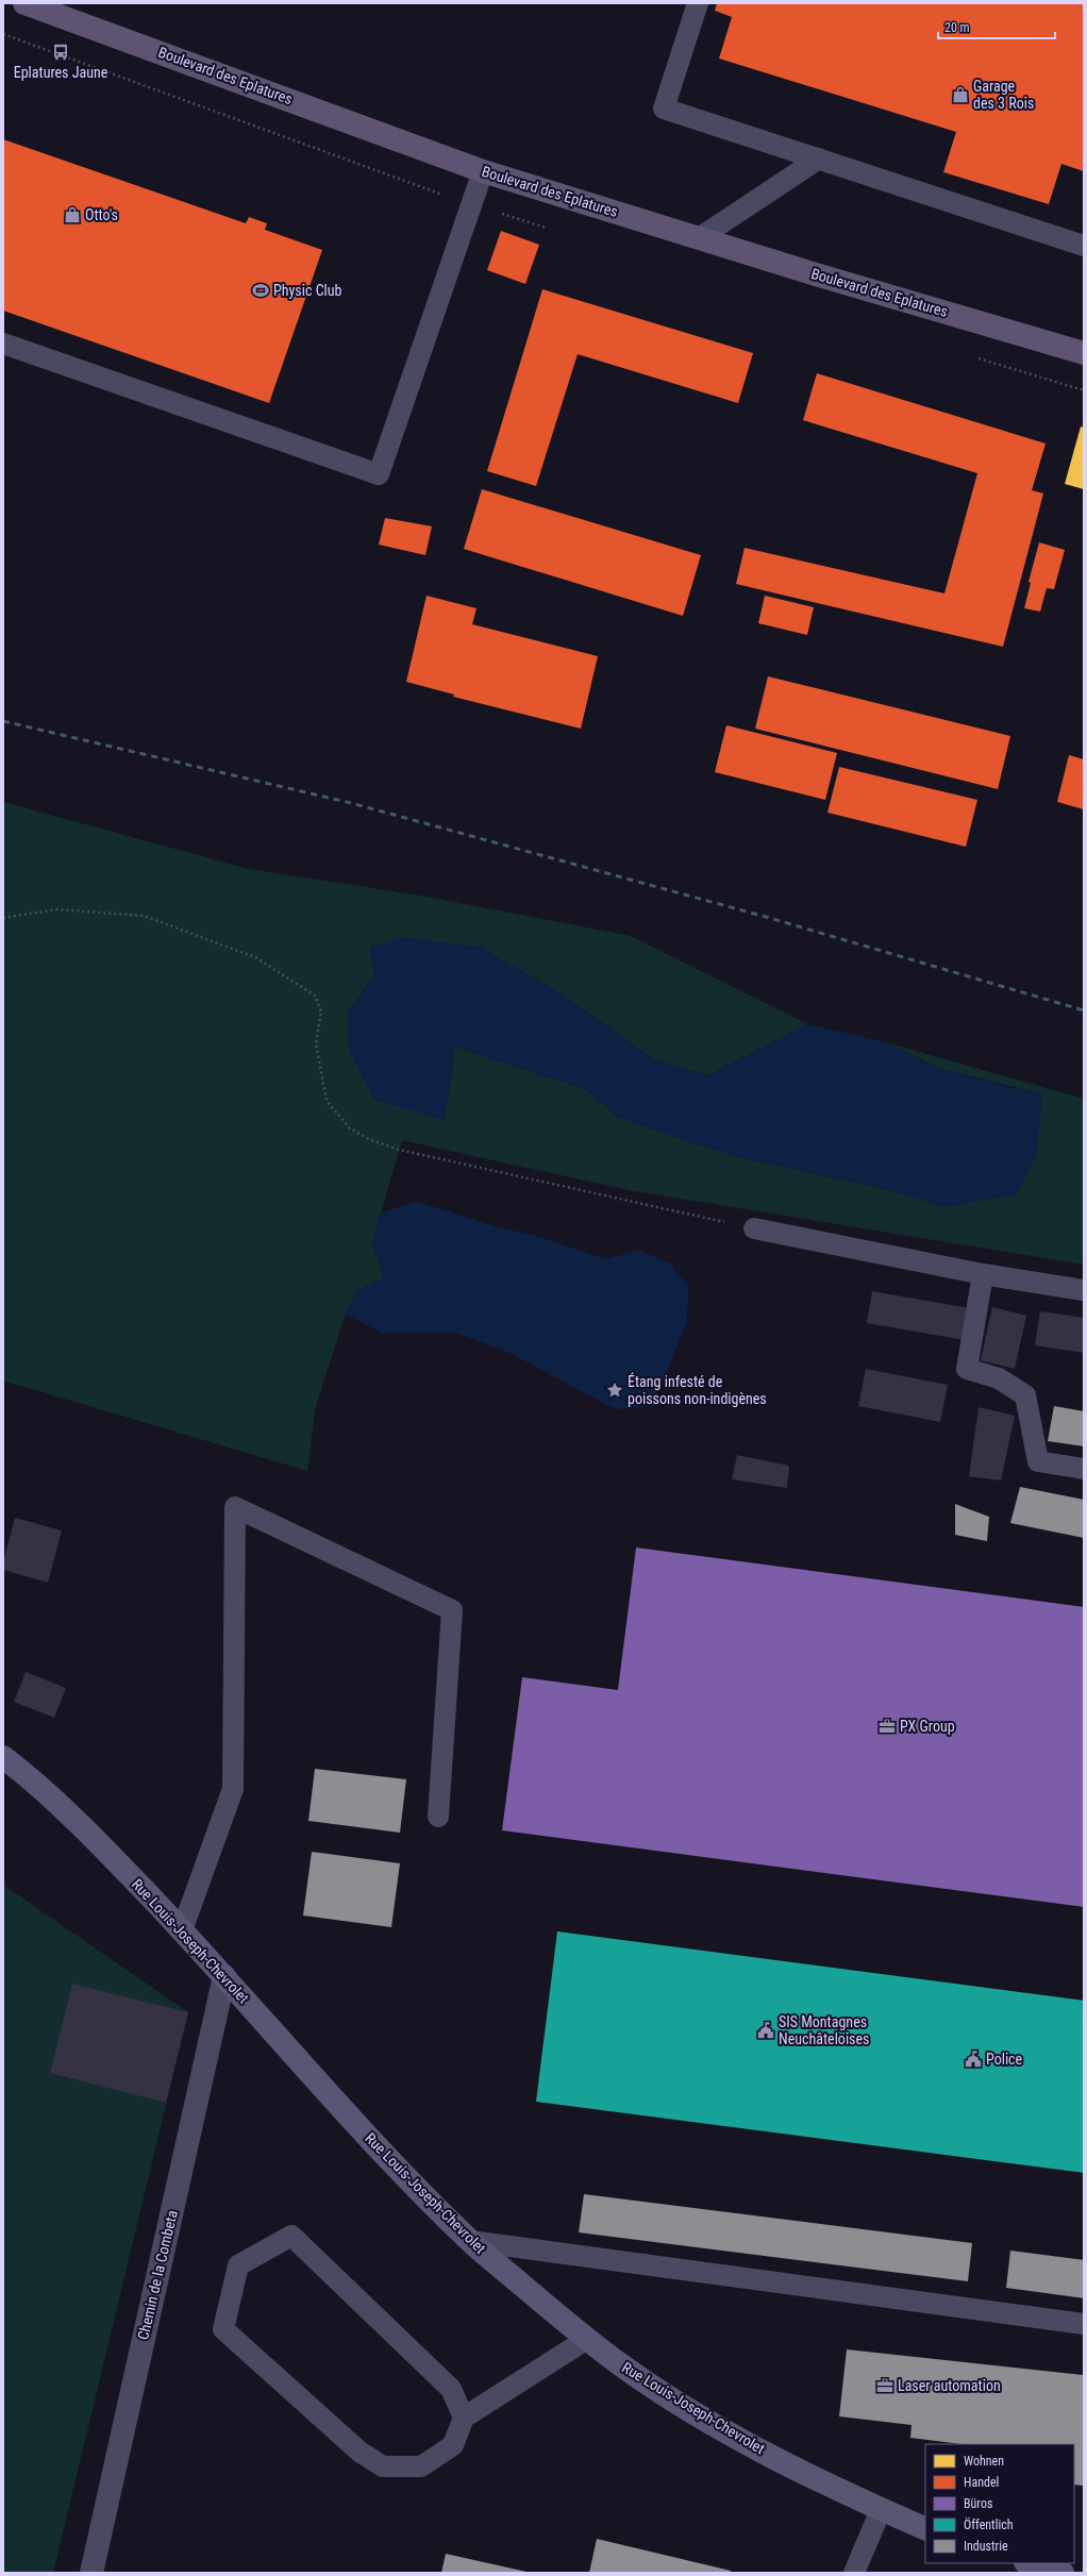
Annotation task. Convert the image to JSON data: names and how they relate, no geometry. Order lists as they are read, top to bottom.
{
  "streets": {
    "main road": ["Boulevard des Eplatures", "Rue Louis-Joseph-Chevrolet"],
    "street": ["Chemin de la Combeta"]
  },
  "crossings": [
    ["Rue Louis-Joseph-Chevrolet", "Chemin de la Combeta"]
  ],
  "places": {
    "bus stop": ["Eplatures Jaune"],
    "shop": ["Garage des 3 Rois", "Otto's"],
    "sports": ["Physic Club"],
    "place": ["Étang infesté de poissons non-indigènes"],
    "office": ["PX Group", "Laser automation"],
    "public building": ["SIS Montagnes Neuchâteloises", "Police"]
  },
  "legend": [
    "Wohnen",
    "Handel",
    "Büros",
    "Öffentlich",
    "Industrie"
  ],
  "scale_bar": "20 m"
}
